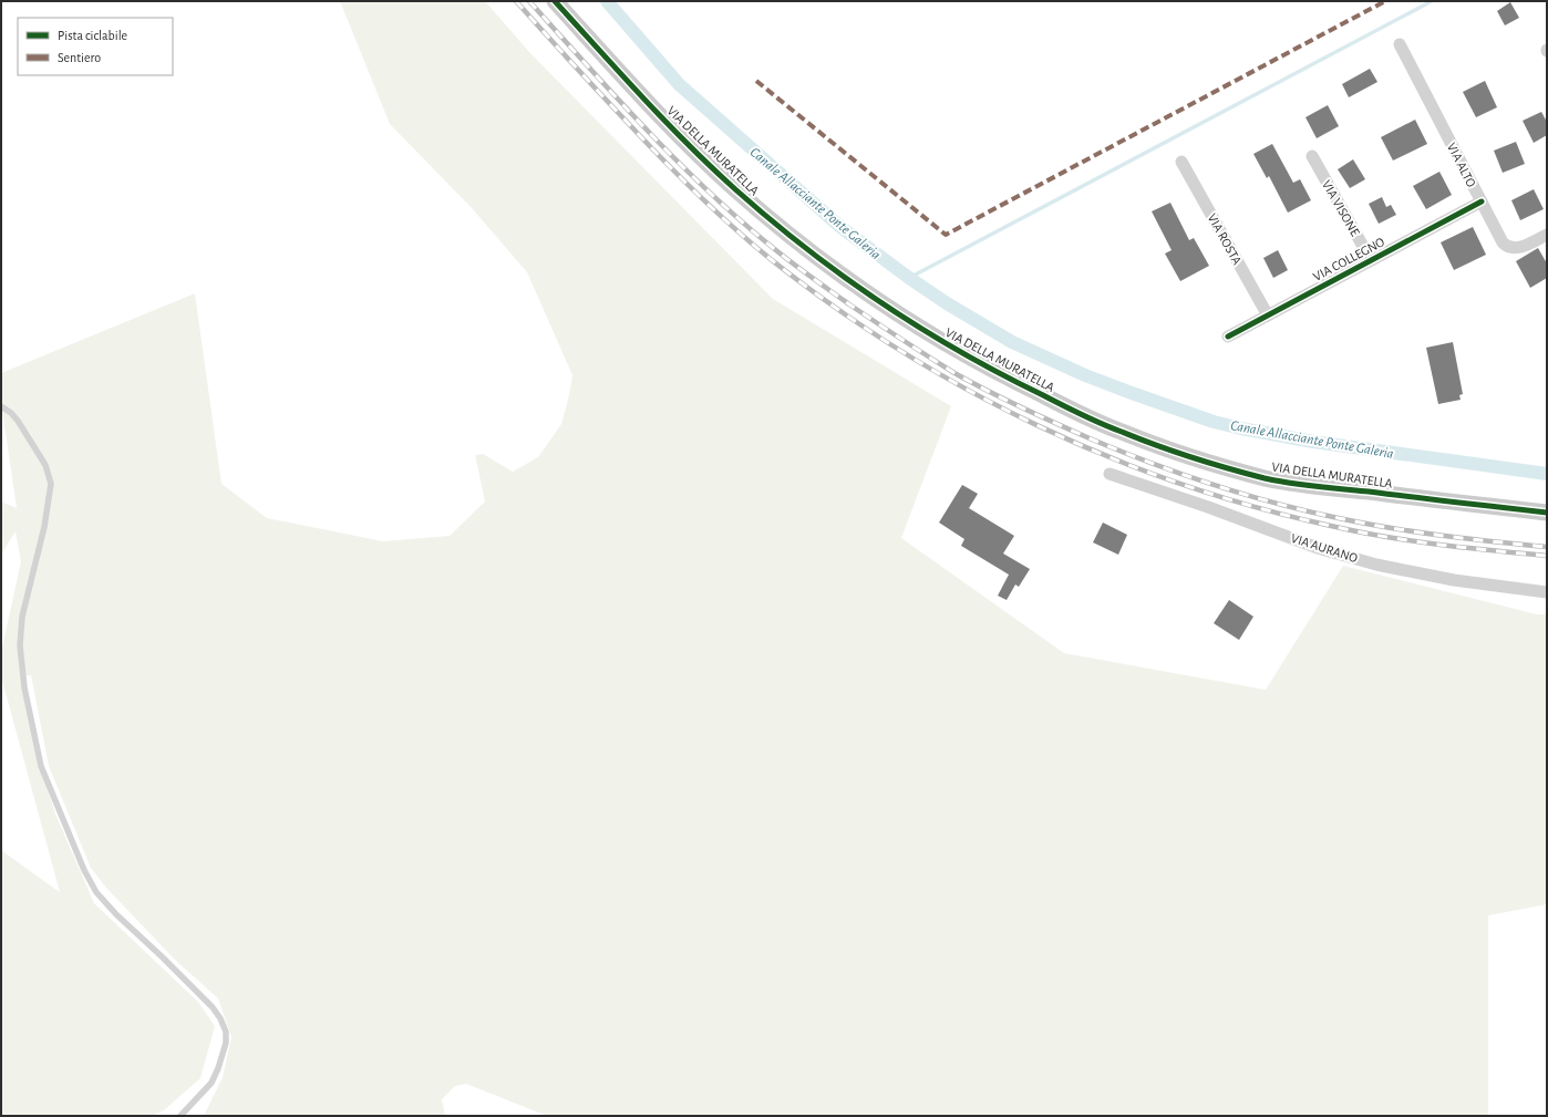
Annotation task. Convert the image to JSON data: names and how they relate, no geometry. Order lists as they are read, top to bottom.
{
  "streets": {
    "street": [
      "VIA DELLA MURATELLA",
      "VIA ALTO",
      "VIA VISONE",
      "VIA ROSTA",
      "VIA COLLEGNO",
      "VIA AURANO"
    ]
  },
  "crossings": [
    ["VIA ALTO", "VIA COLLEGNO"],
    ["VIA VISONE", "VIA COLLEGNO"],
    ["VIA ROSTA", "VIA COLLEGNO"]
  ],
  "water": ["Canale Allacciante Ponte Galeria"],
  "legend": ["Pista ciclabile", "Sentiero"]
}
